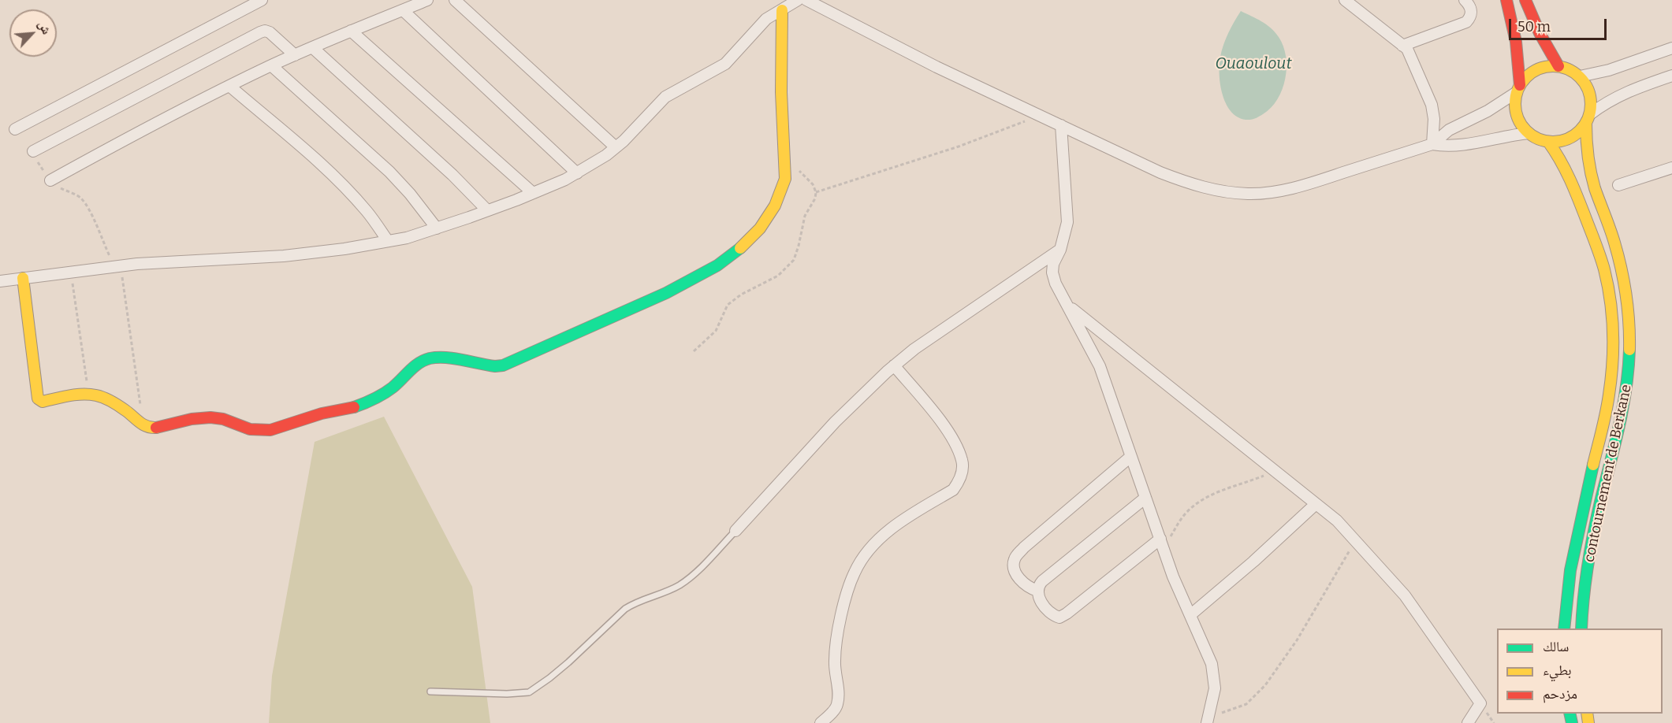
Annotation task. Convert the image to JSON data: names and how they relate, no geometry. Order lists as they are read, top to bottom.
{
  "streets": {
    "main road": ["contournement de Berkane"]
  },
  "water": ["Ouaoulout"],
  "legend": ["سالك", "بطيء", "مزدحم"],
  "scale_bar": "50 m",
  "north": "top right"
}
